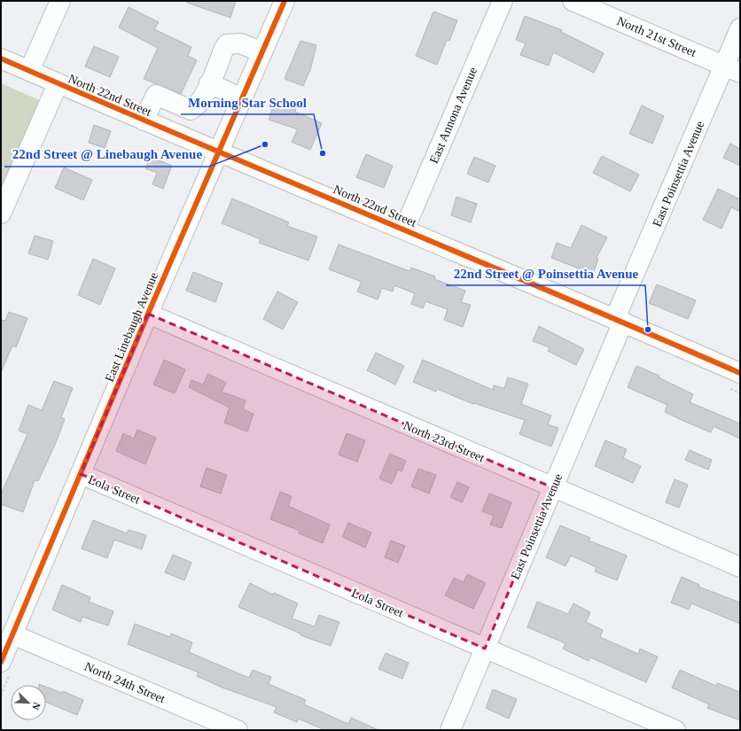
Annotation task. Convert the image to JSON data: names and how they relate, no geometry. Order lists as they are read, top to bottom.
{
  "streets": {
    "street": [
      "North 21st Street",
      "North 22nd Street",
      "East Annona Avenue",
      "East Poinsettia Avenue",
      "East Linebaugh Avenue",
      "North 23rd Street",
      "Lola Street",
      "North 24th Street"
    ]
  },
  "crossings": [
    ["North 21st Street", "East Poinsettia Avenue"],
    ["North 22nd Street", "East Annona Avenue"],
    ["North 22nd Street", "East Poinsettia Avenue"],
    ["North 22nd Street", "East Linebaugh Avenue"],
    ["East Poinsettia Avenue", "North 23rd Street"],
    ["East Poinsettia Avenue", "Lola Street"],
    ["East Linebaugh Avenue", "North 23rd Street"],
    ["East Linebaugh Avenue", "Lola Street"],
    ["East Linebaugh Avenue", "North 24th Street"]
  ],
  "places": ["22nd Street @ Linebaugh Avenue", "Morning Star School", "22nd Street @ Poinsettia Avenue"],
  "north": "bottom right"
}
